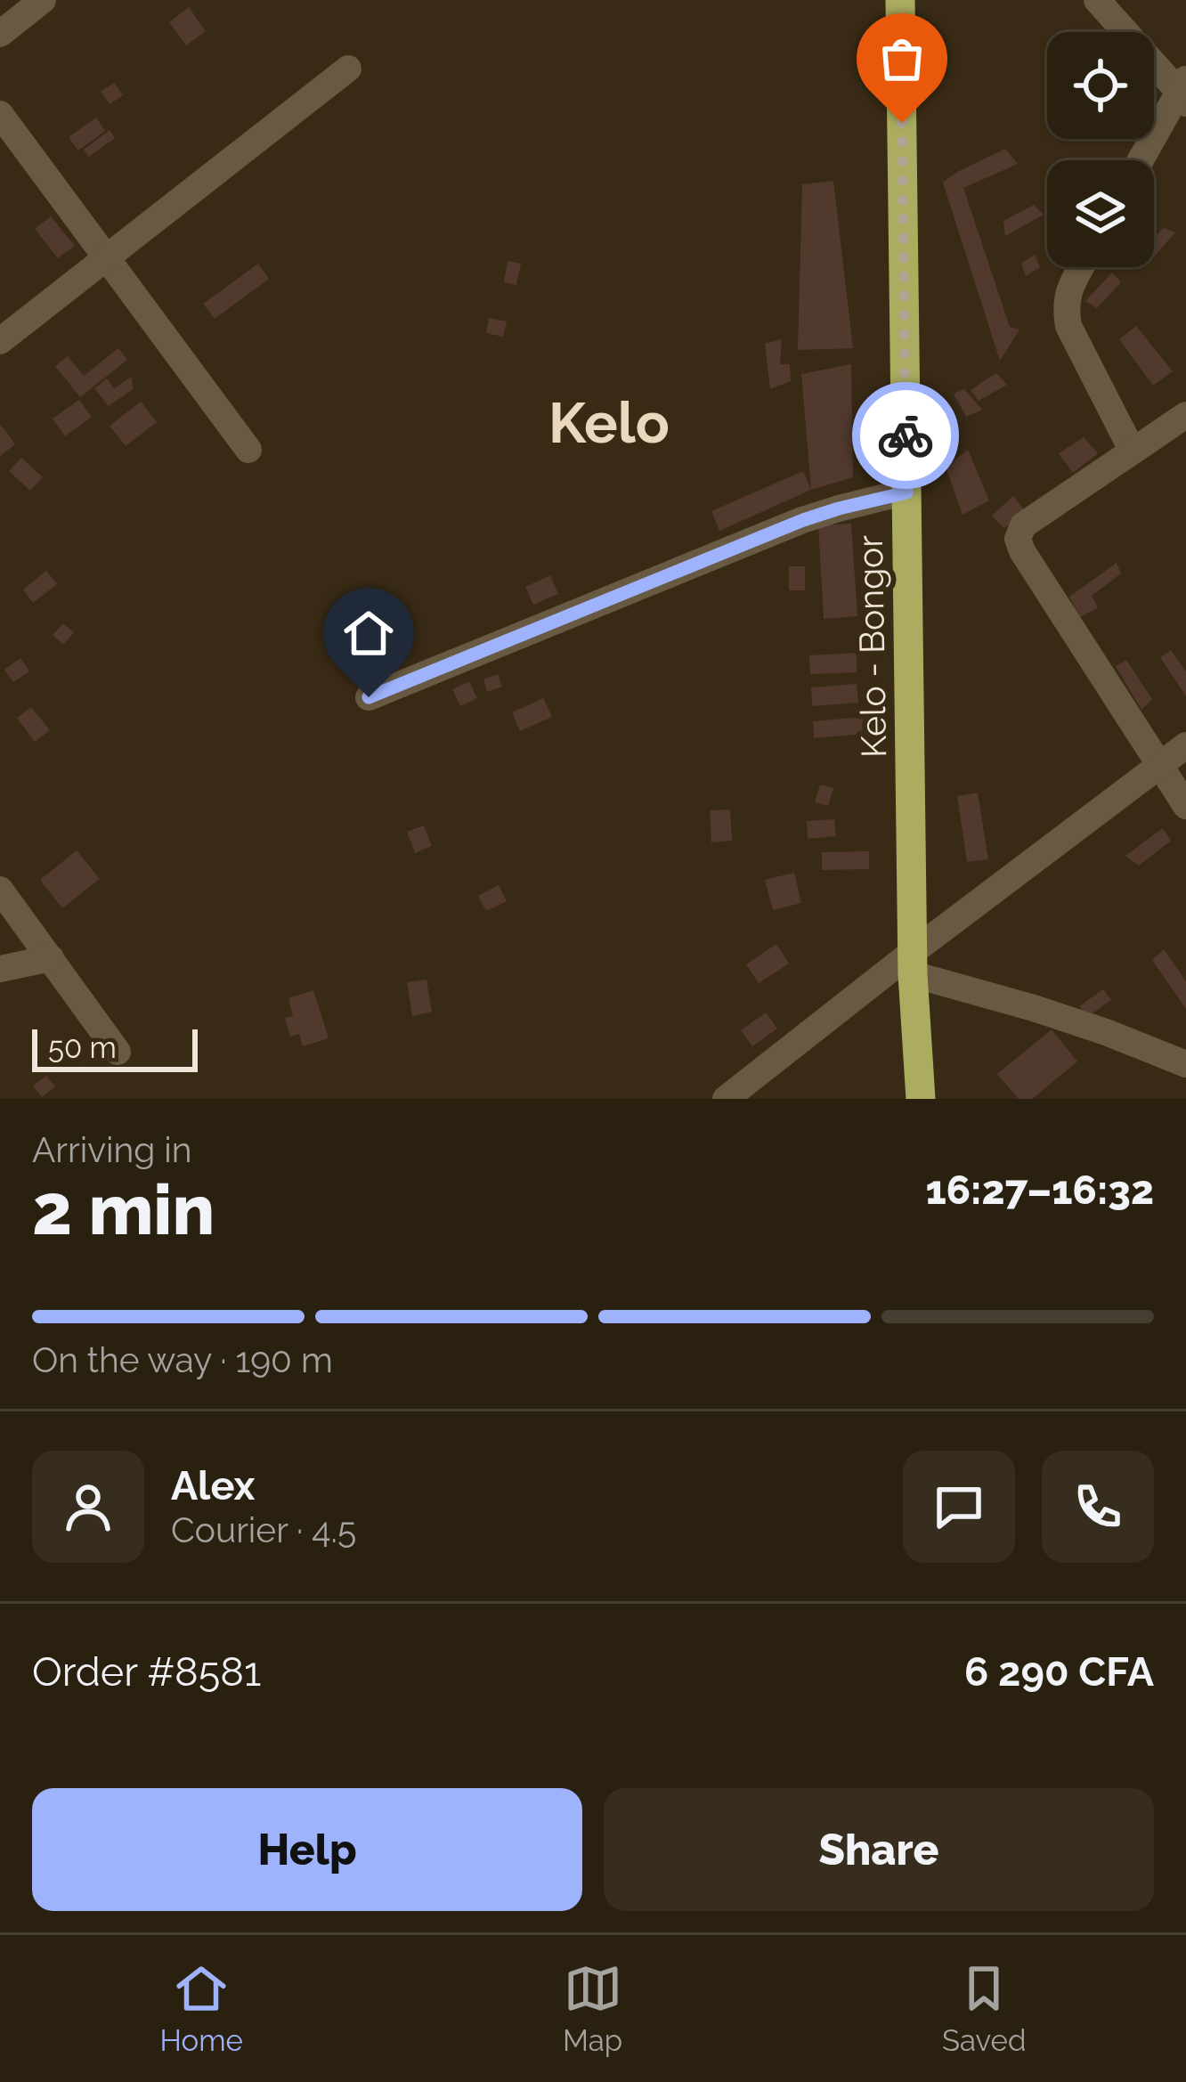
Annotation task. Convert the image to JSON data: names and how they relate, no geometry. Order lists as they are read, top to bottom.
{
  "streets": {
    "highway": ["Kelo - Bongor"]
  },
  "districts": ["Kelo"],
  "scale_bar": "50 m",
  "page": {
    "scale": "50 m",
    "heading": ["2 min", "Arriving in", "16:27–16:32"],
    "panel": [
      "Alex",
      "Courier · 4.5",
      "Order #8581",
      "6 290 CFA"
    ],
    "bar": "On the way · 190 m",
    "buttons": ["Help", "Share"],
    "tabs": ["Home", "Map", "Saved"]
  }
}
